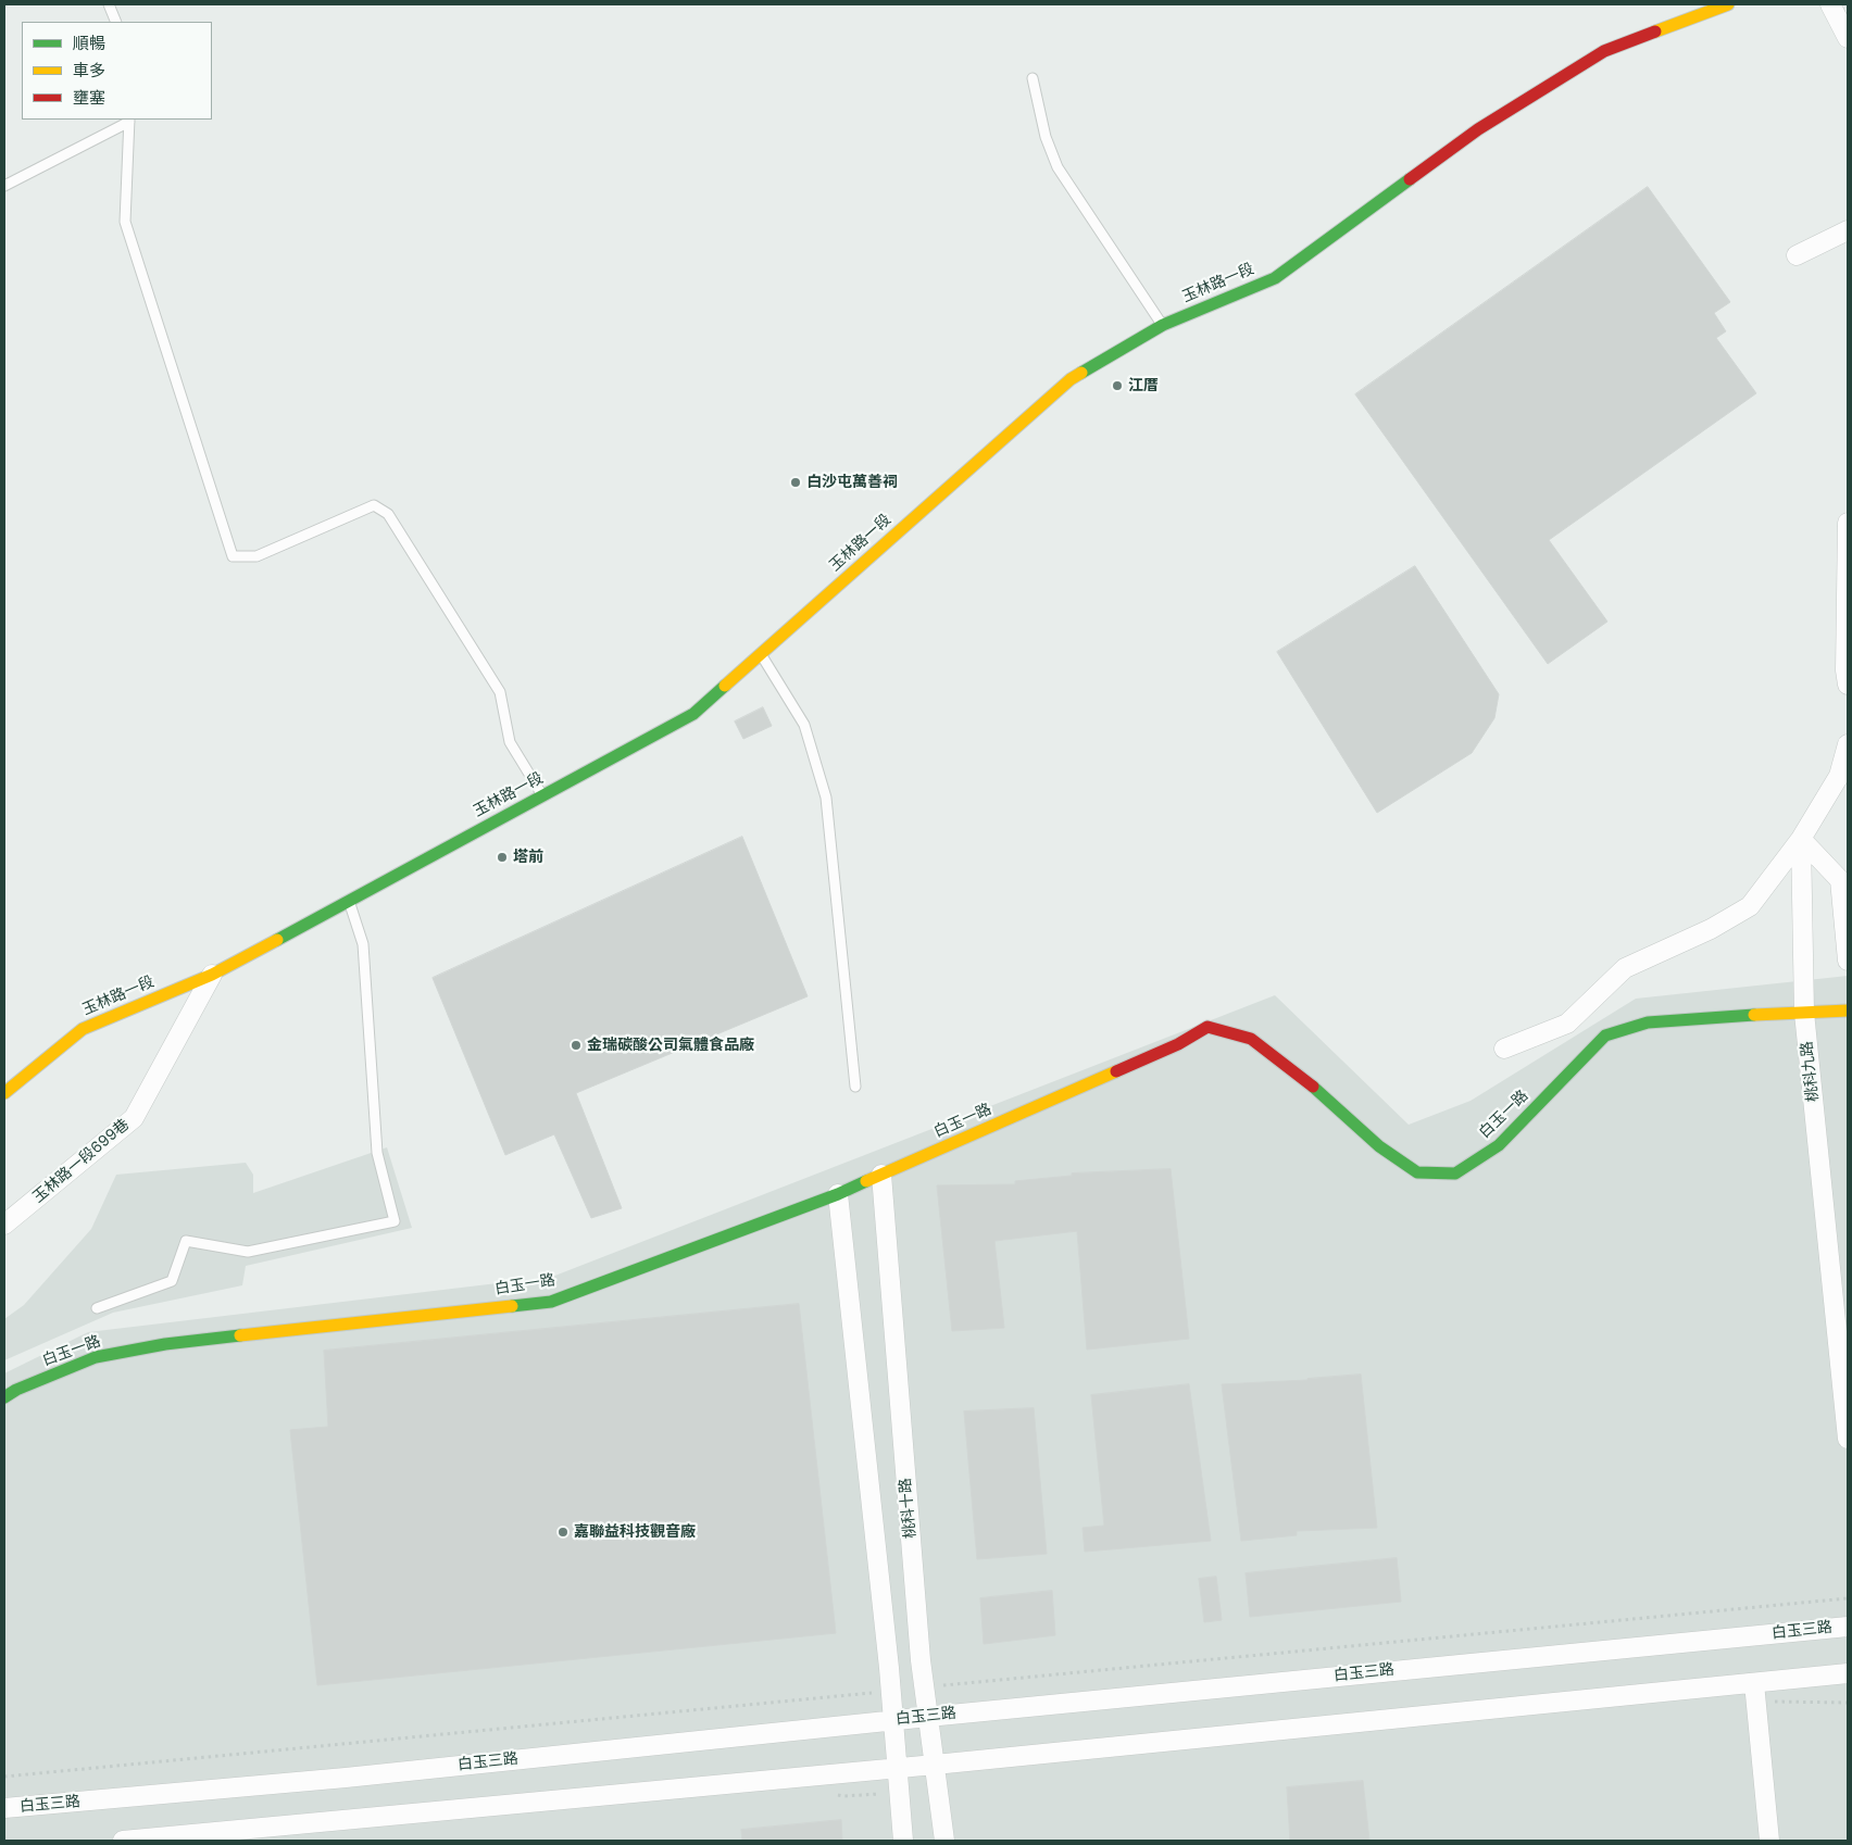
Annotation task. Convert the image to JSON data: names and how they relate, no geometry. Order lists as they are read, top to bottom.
{
  "streets": {
    "street": [
      "玉林路一段",
      "桃科九路",
      "白玉一路",
      "玉林路一段699巷",
      "桃科十路",
      "白玉三路"
    ]
  },
  "crossings": [
    ["玉林路一段", "玉林路一段699巷"],
    ["桃科九路", "白玉一路"],
    ["白玉一路", "桃科十路"],
    ["桃科十路", "白玉三路"]
  ],
  "places": [
    "江厝",
    "白沙屯萬善祠",
    "塔前",
    "金瑞碳酸公司氣體食品廠",
    "嘉聯益科技觀音廠"
  ],
  "legend": ["順暢", "車多", "壅塞"]
}
